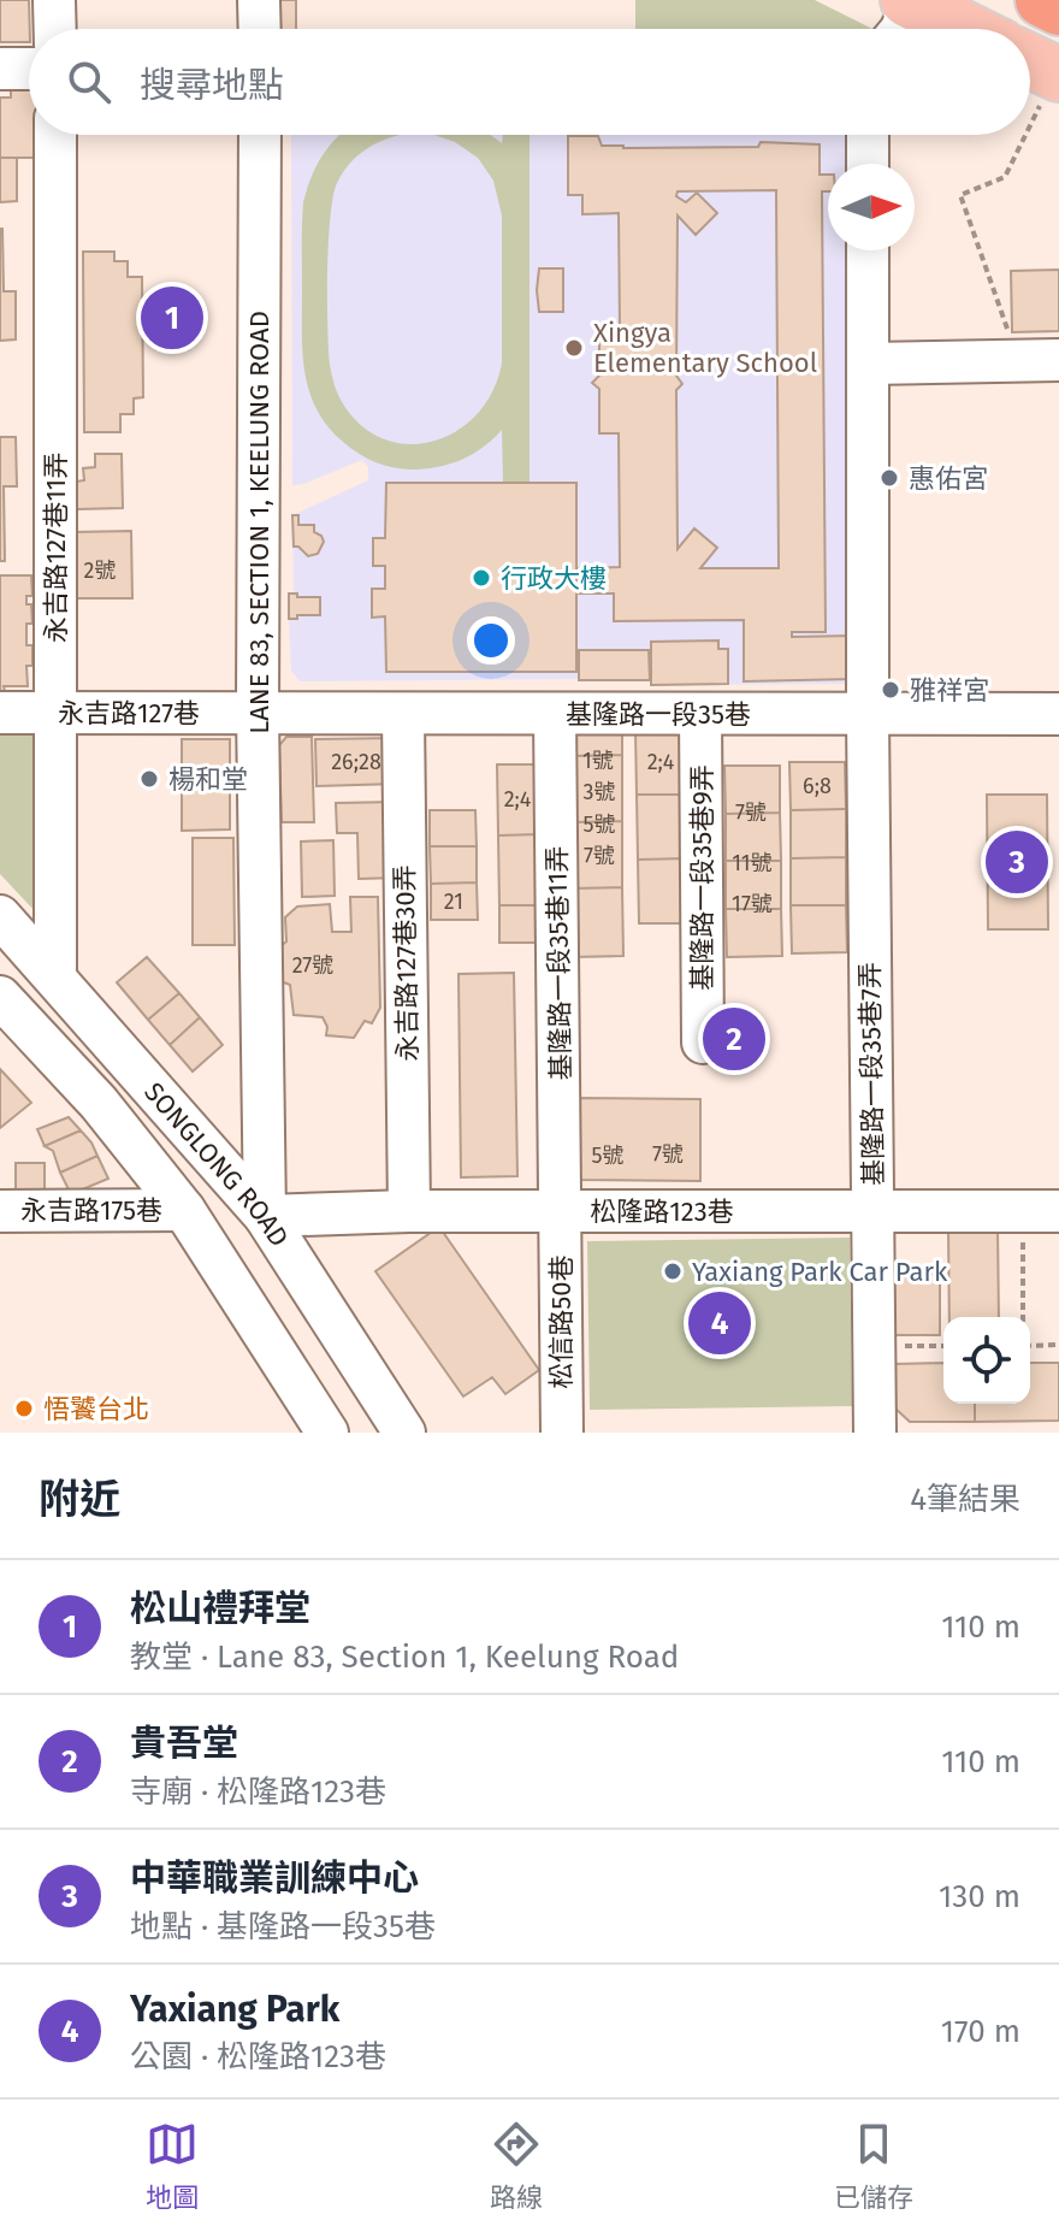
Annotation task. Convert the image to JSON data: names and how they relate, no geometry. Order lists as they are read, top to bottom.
{
  "streets": {
    "street": [
      "LANE 83, SECTION 1, KEELUNG ROAD",
      "永吉路127巷11弄",
      "永吉路127巷",
      "基隆路一段35巷",
      "基隆路一段35巷9弄",
      "永吉路127巷30弄",
      "基隆路一段35巷11弄",
      "基隆路一段35巷7弄",
      "SONGLONG ROAD",
      "永吉路175巷",
      "松隆路123巷",
      "松信路50巷"
    ]
  },
  "crossings": [
    ["LANE 83, SECTION 1, KEELUNG ROAD", "永吉路127巷"],
    ["LANE 83, SECTION 1, KEELUNG ROAD", "基隆路一段35巷"],
    ["LANE 83, SECTION 1, KEELUNG ROAD", "SONGLONG ROAD"],
    ["LANE 83, SECTION 1, KEELUNG ROAD", "松隆路123巷"],
    ["永吉路127巷11弄", "永吉路127巷"],
    ["永吉路127巷11弄", "SONGLONG ROAD"],
    ["永吉路127巷", "基隆路一段35巷"],
    ["基隆路一段35巷", "基隆路一段35巷9弄"],
    ["基隆路一段35巷", "永吉路127巷30弄"],
    ["基隆路一段35巷", "基隆路一段35巷11弄"],
    ["基隆路一段35巷", "基隆路一段35巷7弄"],
    ["永吉路127巷30弄", "松隆路123巷"],
    ["基隆路一段35巷11弄", "松隆路123巷"],
    ["基隆路一段35巷11弄", "松信路50巷"],
    ["基隆路一段35巷7弄", "松隆路123巷"],
    ["SONGLONG ROAD", "永吉路175巷"],
    ["SONGLONG ROAD", "松隆路123巷"],
    ["松隆路123巷", "松信路50巷"]
  ],
  "places": [
    "Xingya Elementary School",
    "惠佑宮",
    "行政大樓",
    "雅祥宮",
    "楊和堂",
    "Yaxiang Park Car Park",
    "悟饕台北"
  ],
  "house_numbers": [
    "2號",
    "1號",
    "26;28",
    "2;4",
    "6;8",
    "3號",
    "2;4",
    "7號",
    "5號",
    "7號",
    "11號",
    "21",
    "17號",
    "27號",
    "7號",
    "5號"
  ],
  "north": "right",
  "page": {
    "search": "搜尋地點",
    "pins": [
      "1",
      "3",
      "2",
      "4"
    ],
    "heading": ["附近", "4筆結果"],
    "list": [
      {
        "mark": "1",
        "name": "松山禮拜堂",
        "note": "教堂 · Lane 83, Section 1, Keelung Road",
        "value": "110 m"
      },
      {
        "mark": "2",
        "name": "貴吾堂",
        "note": "寺廟 · 松隆路123巷",
        "value": "110 m"
      },
      {
        "mark": "3",
        "name": "中華職業訓練中心",
        "note": "地點 · 基隆路一段35巷",
        "value": "130 m"
      },
      {
        "mark": "4",
        "name": "Yaxiang Park",
        "note": "公園 · 松隆路123巷",
        "value": "170 m"
      }
    ],
    "nav": ["地圖", "路線", "已儲存"]
  }
}
